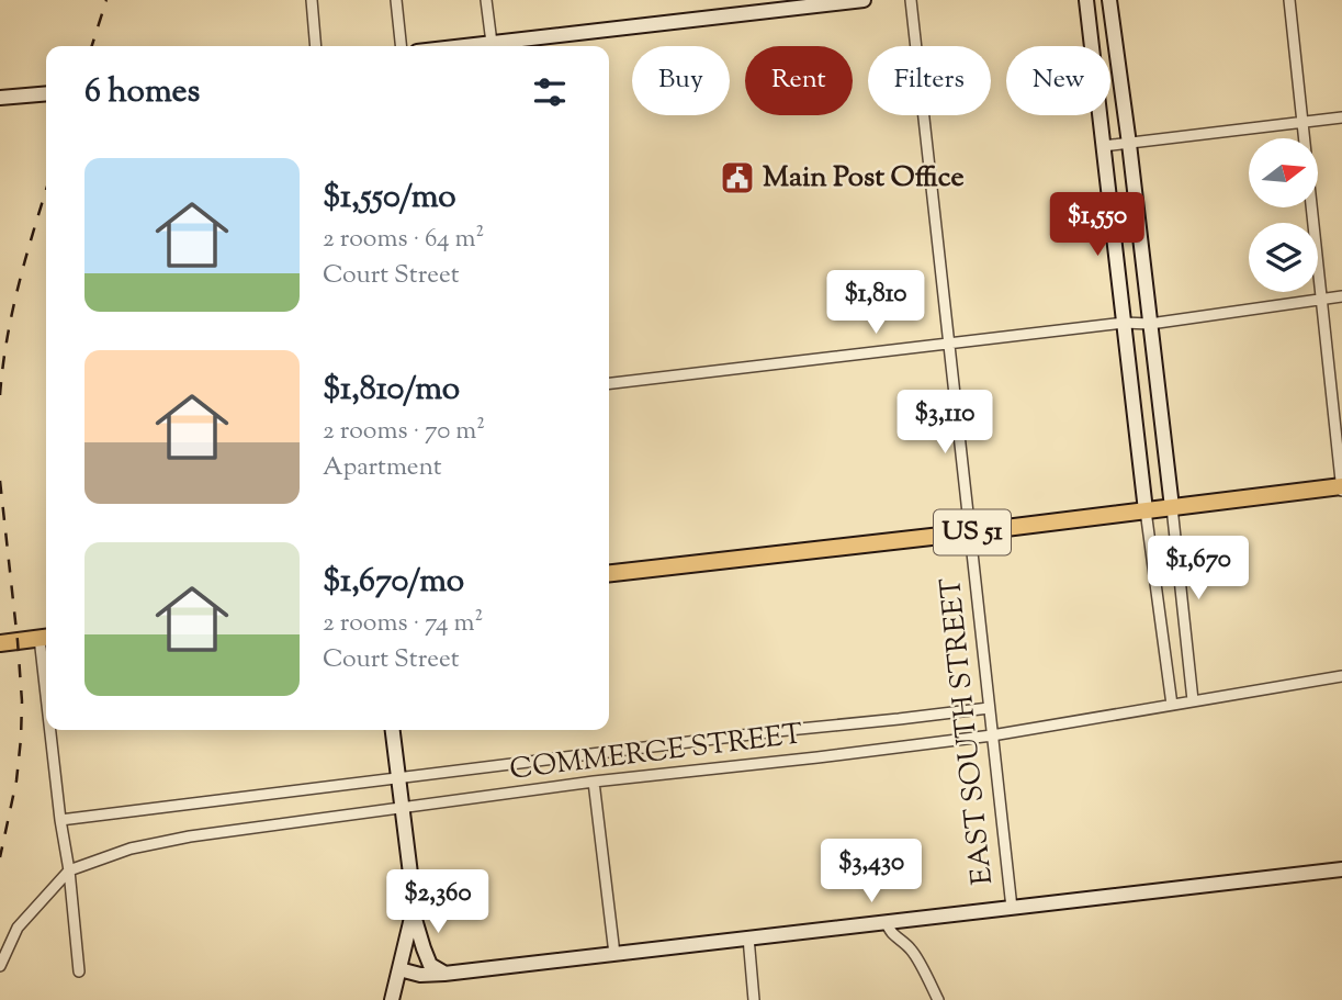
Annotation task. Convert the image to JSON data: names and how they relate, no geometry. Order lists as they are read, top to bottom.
{
  "streets": {
    "main road": ["US 51"],
    "street": ["EAST SOUTH STREET", "COMMERCE STREET"]
  },
  "crossings": [
    ["US 51", "EAST SOUTH STREET"],
    ["EAST SOUTH STREET", "COMMERCE STREET"]
  ],
  "places": {
    "public building": ["Main Post Office"]
  },
  "north": "right",
  "page": {
    "chip": [
      "Buy",
      "Rent",
      "Filters",
      "New"
    ],
    "heading": "6 homes",
    "list": [
      {
        "name": "$1,550/mo",
        "note": "2 rooms · 64 m² · Court Street"
      },
      {
        "name": "$1,810/mo",
        "note": "2 rooms · 70 m² · Apartment"
      },
      {
        "name": "$1,670/mo",
        "note": "2 rooms · 74 m² · Court Street"
      }
    ],
    "price": [
      "$1,550",
      "$1,810",
      "$3,110",
      "$1,670",
      "$3,430",
      "$2,360"
    ]
  }
}
